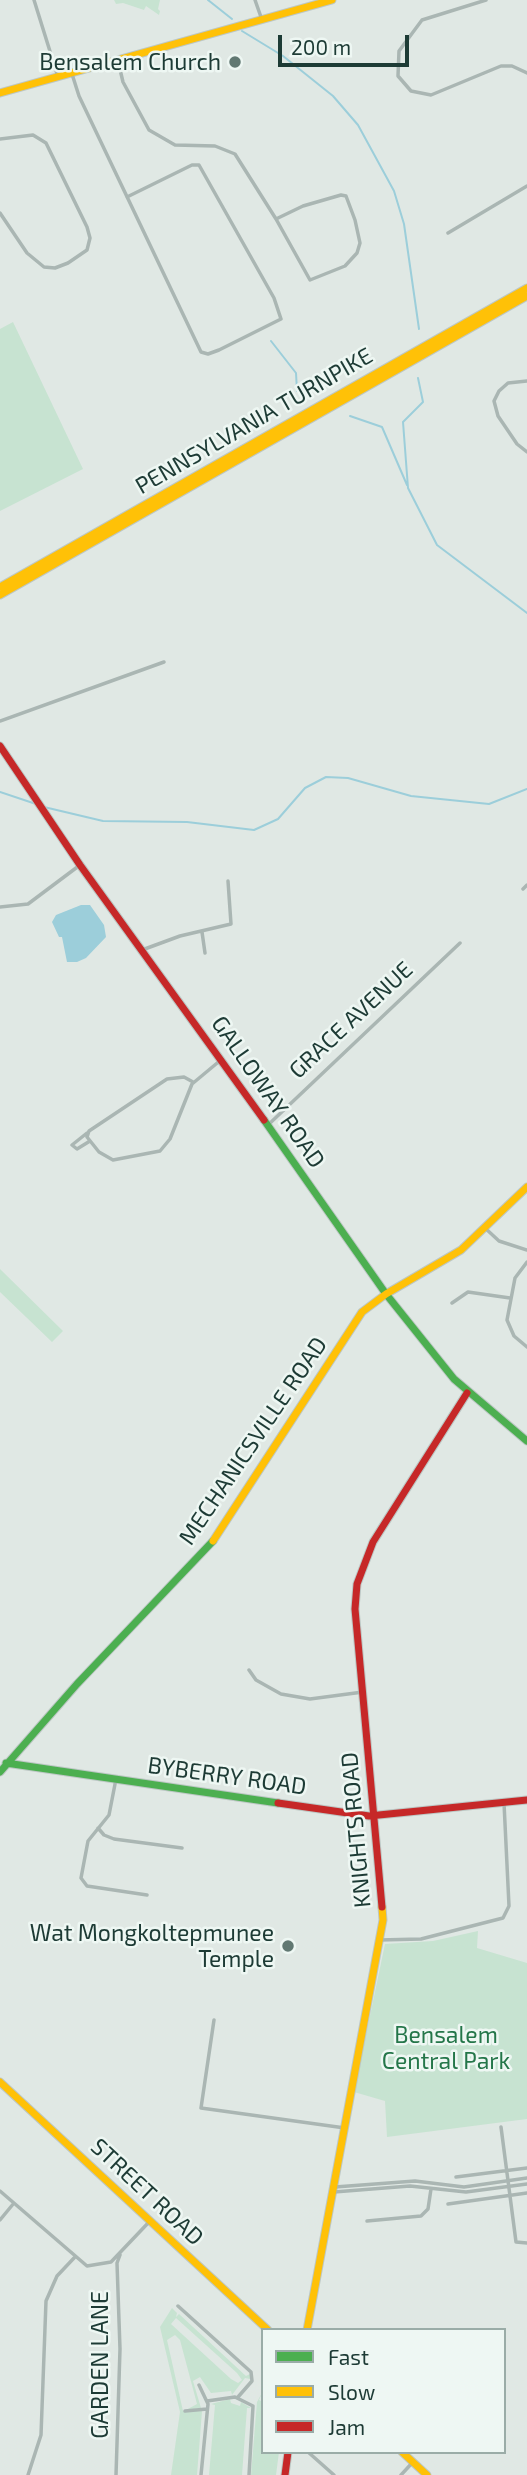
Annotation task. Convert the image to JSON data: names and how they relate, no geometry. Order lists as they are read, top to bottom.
{
  "streets": {
    "main road": [
      "PENNSYLVANIA TURNPIKE",
      "GALLOWAY ROAD",
      "MECHANICSVILLE ROAD",
      "BYBERRY ROAD",
      "KNIGHTS ROAD",
      "STREET ROAD"
    ],
    "street": ["GRACE AVENUE", "GARDEN LANE"]
  },
  "crossings": [
    ["GRACE AVENUE", "GALLOWAY ROAD"],
    ["GALLOWAY ROAD", "MECHANICSVILLE ROAD"],
    ["GALLOWAY ROAD", "KNIGHTS ROAD"],
    ["MECHANICSVILLE ROAD", "BYBERRY ROAD"],
    ["BYBERRY ROAD", "KNIGHTS ROAD"]
  ],
  "parks": ["Bensalem Central Park"],
  "places": ["Bensalem Church", "Wat Mongkoltepmunee Temple"],
  "legend": ["Fast", "Slow", "Jam"],
  "scale_bar": "200 m"
}
